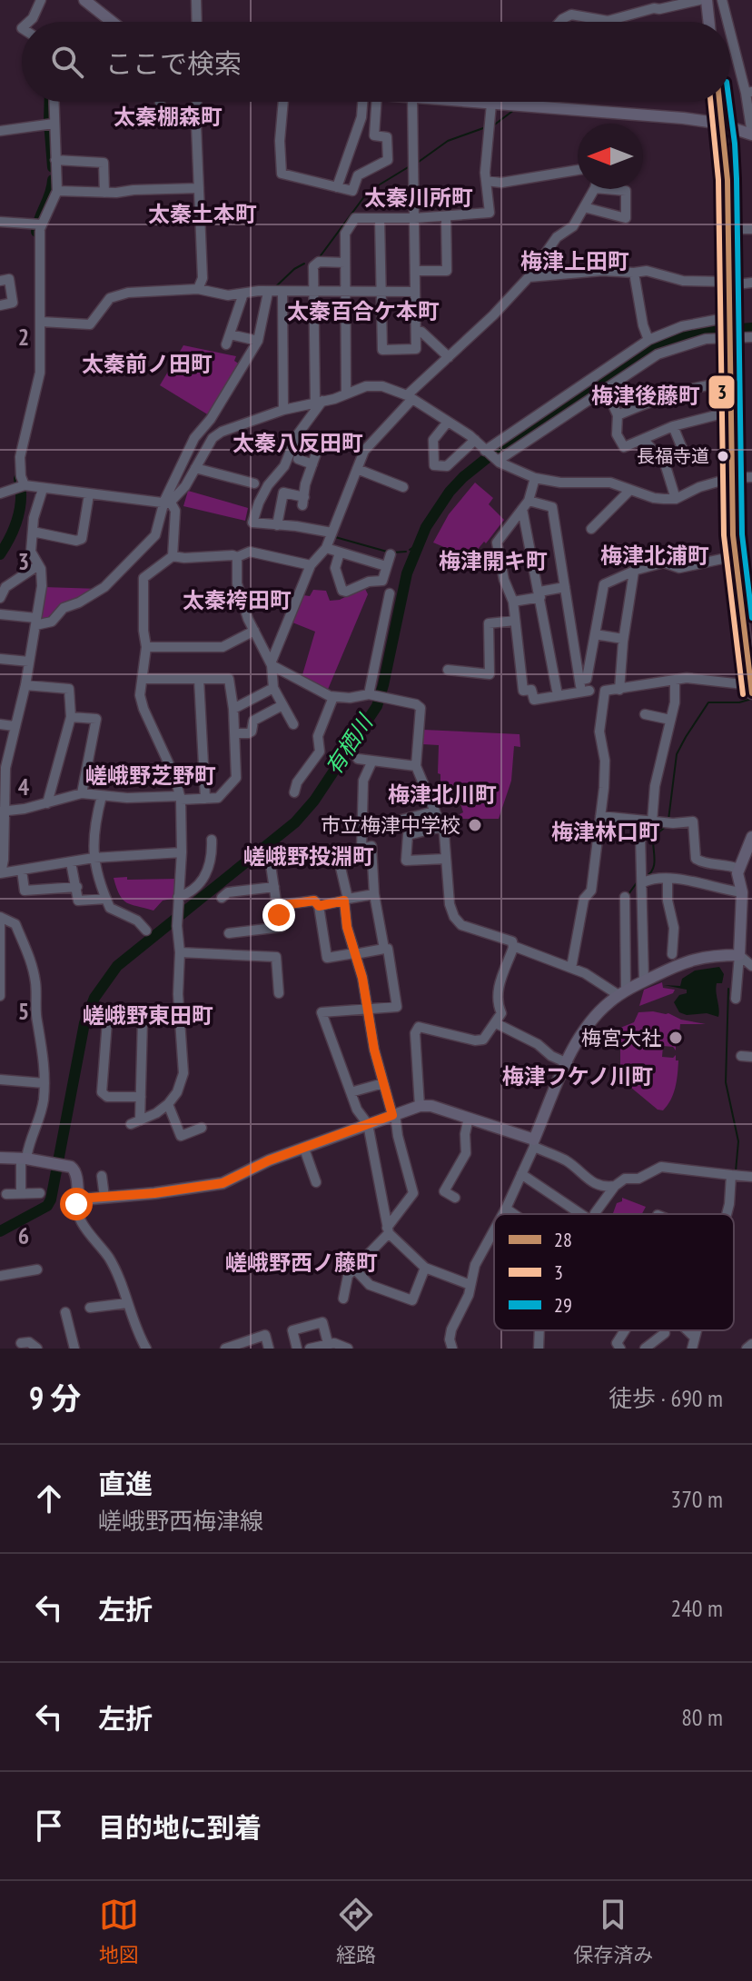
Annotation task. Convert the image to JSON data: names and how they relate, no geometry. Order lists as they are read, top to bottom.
{
  "districts": [
    "太秦棚森町",
    "太秦川所町",
    "太秦土本町",
    "梅津上田町",
    "太秦百合ケ本町",
    "太秦前ノ田町",
    "梅津後藤町",
    "太秦八反田町",
    "梅津北浦町",
    "梅津開キ町",
    "太秦袴田町",
    "嵯峨野芝野町",
    "梅津北川町",
    "梅津林口町",
    "嵯峨野投淵町",
    "嵯峨野東田町",
    "梅津フケノ川町",
    "嵯峨野西ノ藤町"
  ],
  "water": ["有栖川"],
  "places": ["長福寺道", "市立梅津中学校", "梅宮大社"],
  "lines": ["transit line 28", "transit line 3", "transit line 29"],
  "legend": ["28", "3", "29"],
  "north": "left",
  "page": {
    "search": "ここで検索",
    "heading": ["9 分", "徒歩 · 690 m"],
    "list": [
      ["直進", "嵯峨野西梅津線", "370 m"],
      ["左折", "240 m"],
      ["左折", "80 m"],
      "目的地に到着"
    ],
    "nav": ["地図", "経路", "保存済み"]
  },
  "grid": {
    "rows": [
      "2",
      "3",
      "4",
      "5",
      "6"
    ]
  }
}
